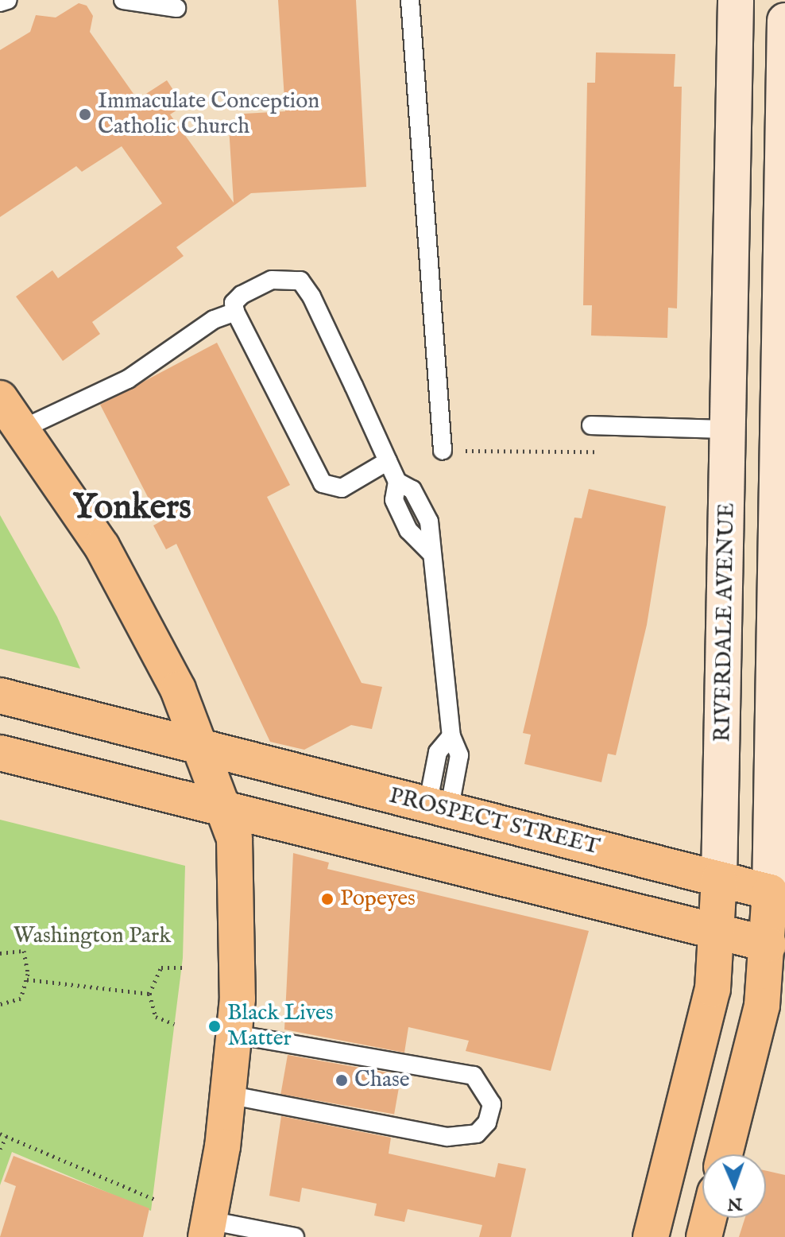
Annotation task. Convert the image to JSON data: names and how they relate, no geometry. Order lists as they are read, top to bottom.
{
  "streets": {
    "main road": ["RIVERDALE AVENUE", "PROSPECT STREET"]
  },
  "crossings": [
    ["RIVERDALE AVENUE", "PROSPECT STREET"]
  ],
  "districts": ["Yonkers"],
  "parks": ["Washington Park"],
  "places": [
    "Immaculate Conception Catholic Church",
    "Popeyes",
    "Black Lives Matter",
    "Chase"
  ],
  "north": "bottom"
}
